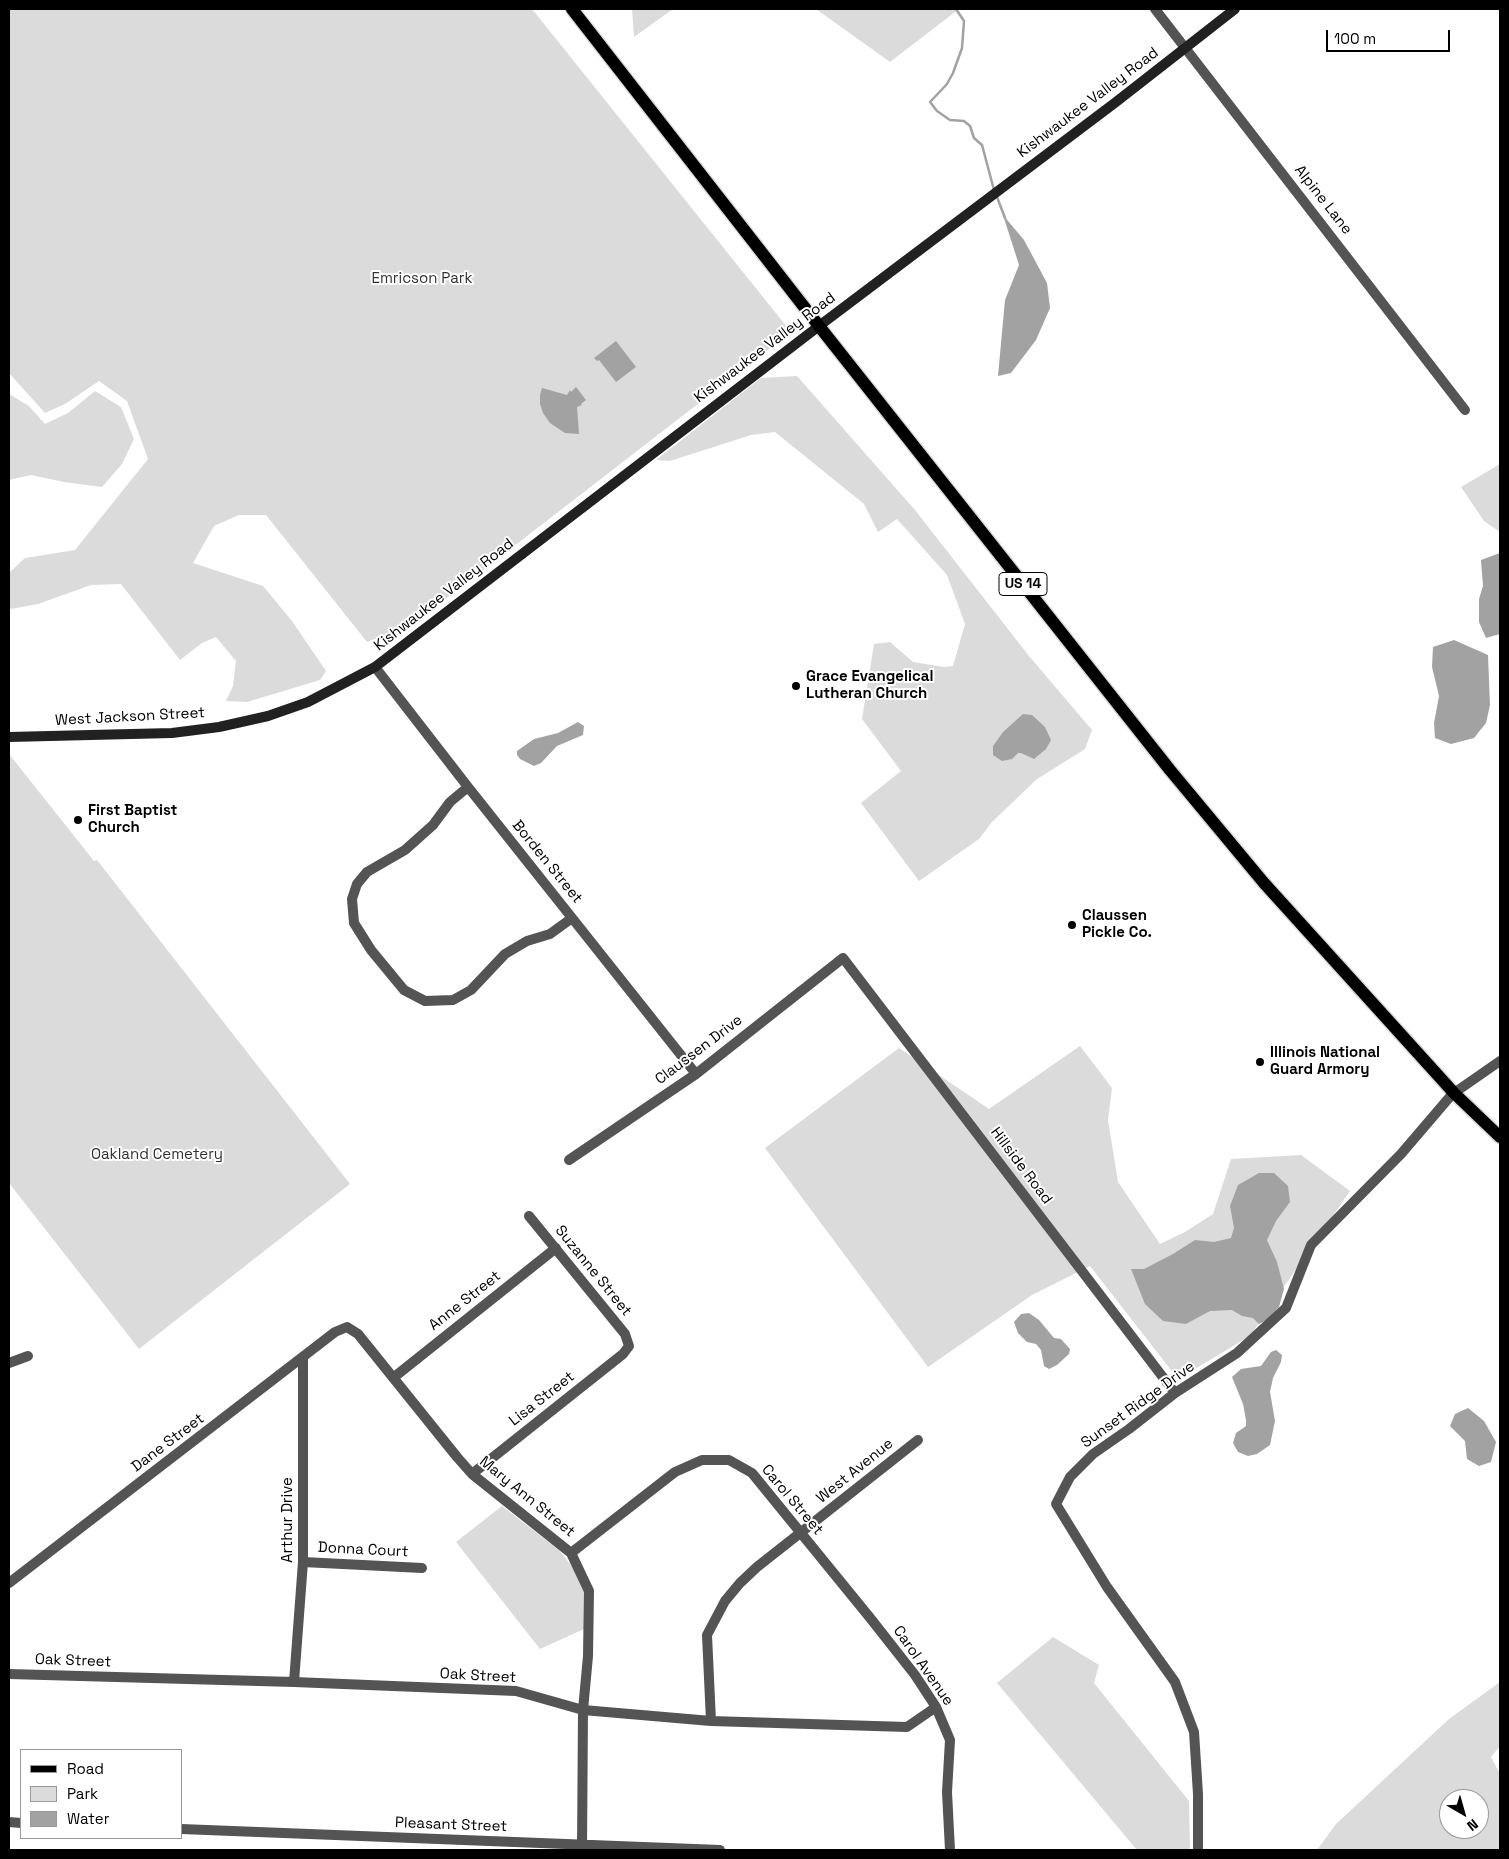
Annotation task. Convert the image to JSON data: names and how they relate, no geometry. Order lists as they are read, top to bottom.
{
  "streets": {
    "main road": ["US 14"],
    "street": [
      "Kishwaukee Valley Road",
      "Alpine Lane",
      "West Jackson Street",
      "Borden Street",
      "Claussen Drive",
      "Hillside Road",
      "Suzanne Street",
      "Anne Street",
      "Lisa Street",
      "Sunset Ridge Drive",
      "Dane Street",
      "West Avenue",
      "Mary Ann Street",
      "Carol Street",
      "Arthur Drive",
      "Donna Court",
      "Oak Street",
      "Carol Avenue",
      "Pleasant Street"
    ]
  },
  "crossings": [
    ["Kishwaukee Valley Road", "Alpine Lane"],
    ["Kishwaukee Valley Road", "US 14"],
    ["Kishwaukee Valley Road", "West Jackson Street"],
    ["Kishwaukee Valley Road", "Borden Street"],
    ["US 14", "Sunset Ridge Drive"],
    ["Borden Street", "Claussen Drive"],
    ["Claussen Drive", "Hillside Road"],
    ["Hillside Road", "Sunset Ridge Drive"],
    ["Suzanne Street", "Anne Street"],
    ["Suzanne Street", "Lisa Street"],
    ["Anne Street", "Mary Ann Street"],
    ["Lisa Street", "Mary Ann Street"],
    ["Dane Street", "Mary Ann Street"],
    ["Dane Street", "Arthur Drive"],
    ["West Avenue", "Carol Street"],
    ["West Avenue", "Oak Street"],
    ["Mary Ann Street", "Carol Street"],
    ["Mary Ann Street", "Oak Street"],
    ["Mary Ann Street", "Pleasant Street"],
    ["Carol Street", "Carol Avenue"],
    ["Arthur Drive", "Donna Court"],
    ["Arthur Drive", "Oak Street"],
    ["Oak Street", "Carol Avenue"]
  ],
  "parks": ["Emricson Park", "Oakland Cemetery"],
  "places": [
    "Grace Evangelical Lutheran Church",
    "First Baptist Church",
    "Claussen Pickle Co.",
    "Illinois National Guard Armory"
  ],
  "legend": ["Road", "Park", "Water"],
  "scale_bar": "100 m",
  "north": "bottom right"
}
